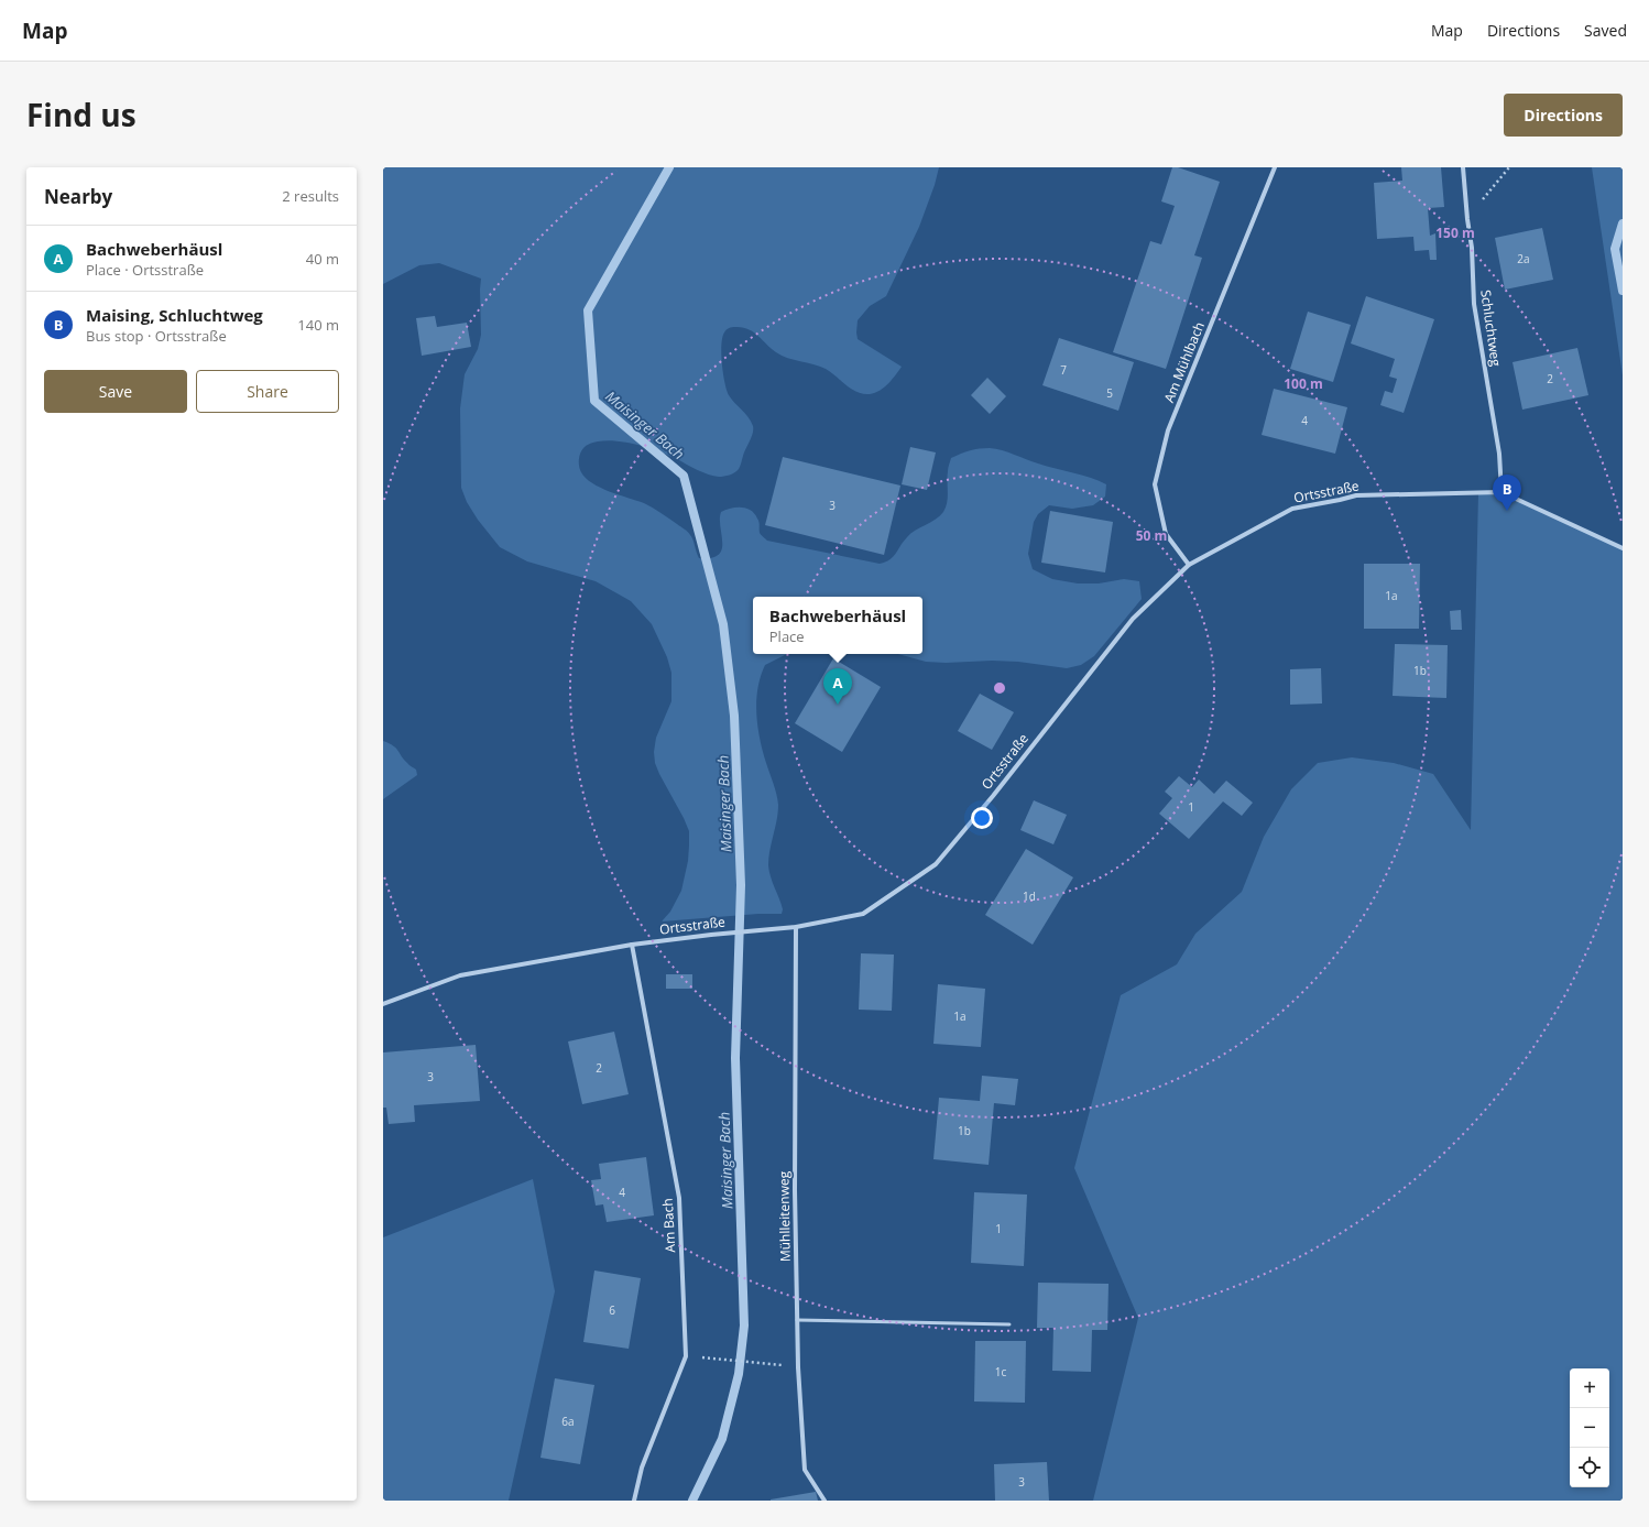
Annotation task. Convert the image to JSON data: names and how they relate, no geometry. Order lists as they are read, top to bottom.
{
  "streets": {
    "street": [
      "Schluchtweg",
      "Am Mühlbach",
      "Ortsstraße",
      "Mühlleitenweg",
      "Am Bach"
    ]
  },
  "crossings": [
    ["Schluchtweg", "Ortsstraße"],
    ["Am Mühlbach", "Ortsstraße"],
    ["Ortsstraße", "Mühlleitenweg"],
    ["Ortsstraße", "Am Bach"]
  ],
  "water": ["Maisinger Bach"],
  "house_numbers": [
    "2a",
    "7",
    "2",
    "5",
    "4",
    "3",
    "1a",
    "1b",
    "1",
    "1d",
    "1a",
    "2",
    "3",
    "1b",
    "4",
    "1",
    "6",
    "1c",
    "6a",
    "3"
  ],
  "page": {
    "header": "Map",
    "nav": ["Map", "Directions", "Saved"],
    "title": "Find us",
    "buttons": [
      "Directions",
      ["Save", "Share"]
    ],
    "heading": ["Nearby", "2 results"],
    "list": [
      {
        "mark": "A",
        "name": "Bachweberhäusl",
        "note": "Place · Ortsstraße",
        "value": "40 m"
      },
      {
        "mark": "B",
        "name": "Maising, Schluchtweg",
        "note": "Bus stop · Ortsstraße",
        "value": "140 m"
      }
    ],
    "pins": ["B", "A"],
    "popup": ["Bachweberhäusl", "Place"],
    "map_buttons": ["+", "−"]
  },
  "rings": ["150 m", "100 m", "50 m"]
}
